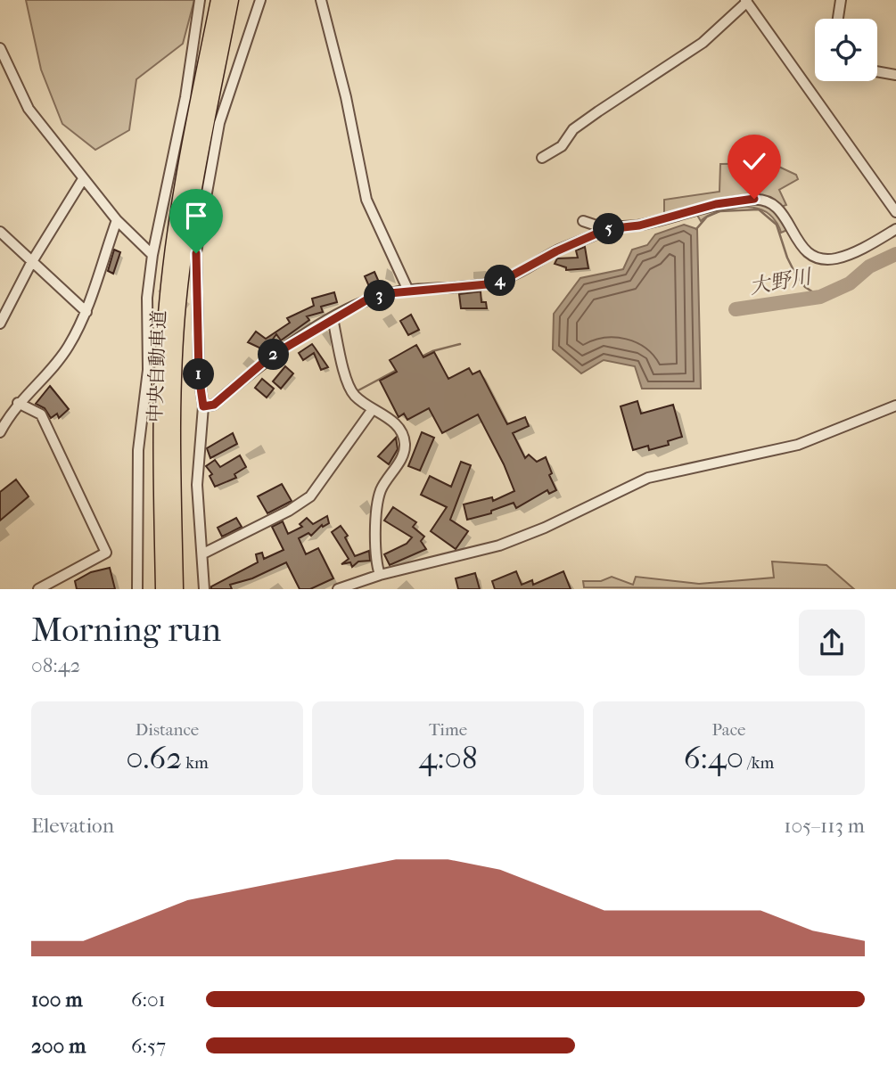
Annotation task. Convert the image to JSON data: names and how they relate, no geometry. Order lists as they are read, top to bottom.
{
  "streets": {
    "highway": ["中央自動車道"]
  },
  "water": ["大野川"],
  "page": {
    "pins": [
      "5",
      "4",
      "3",
      "2",
      "1"
    ],
    "heading": ["Morning run", "08:42"],
    "stats": [
      ["Distance", "0.62 km"],
      ["Time", "4:08"],
      ["Pace", "6:40 /km"]
    ],
    "chart": ["Elevation", "105–113 m"],
    "list": [
      {
        "name": "100 m",
        "note": "6:01"
      },
      {
        "name": "200 m",
        "note": "6:57"
      }
    ]
  }
}
